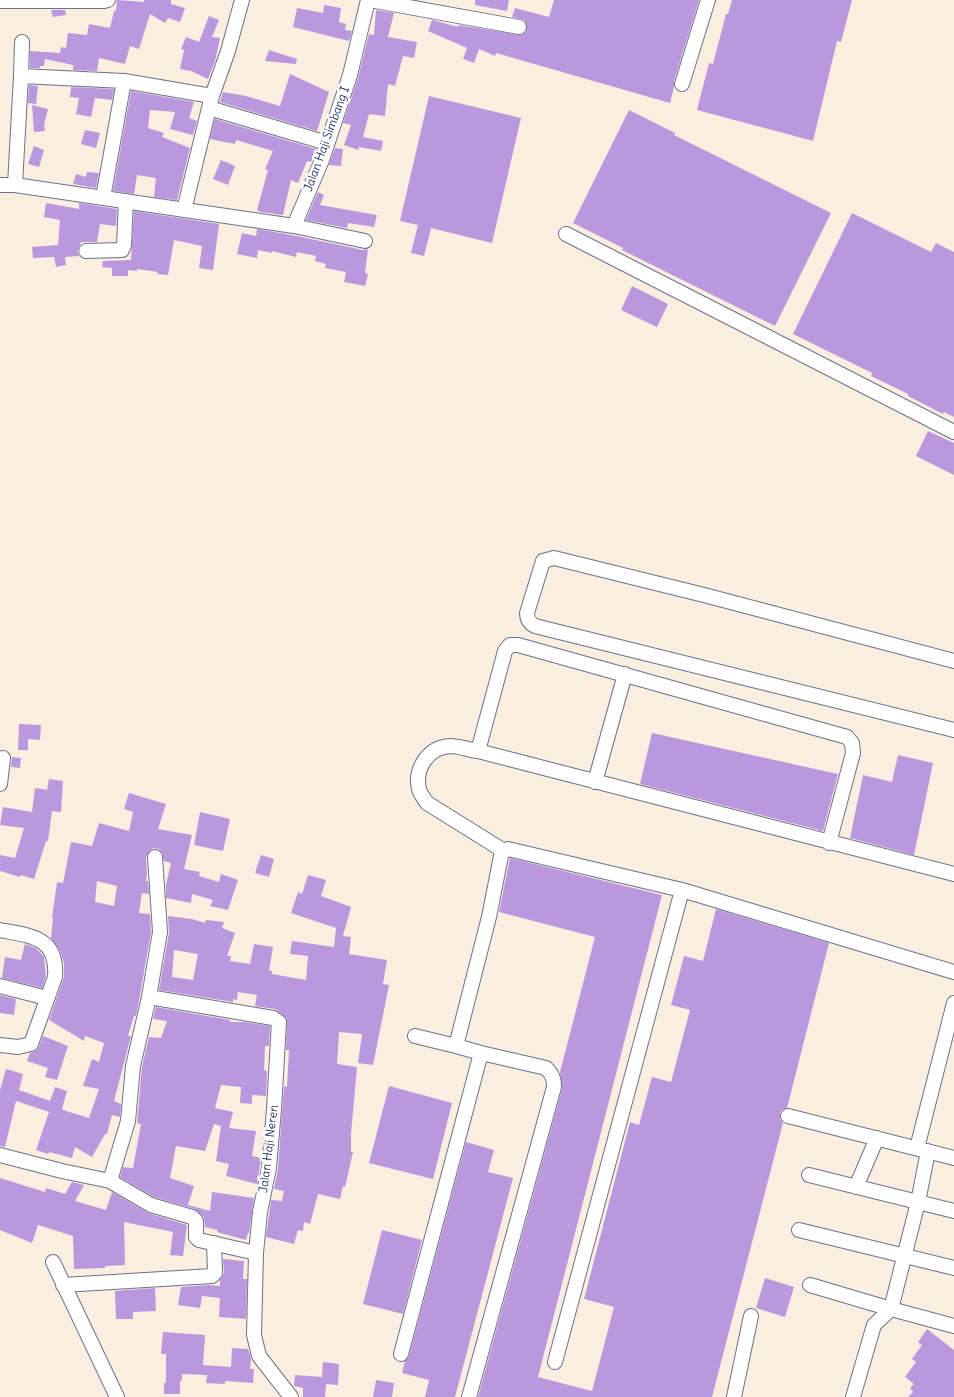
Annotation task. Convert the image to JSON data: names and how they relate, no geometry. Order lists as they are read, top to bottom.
{
  "streets": {
    "street": ["Jalan Haji Simbang I", "Jalan Haji Neren"]
  }
}
